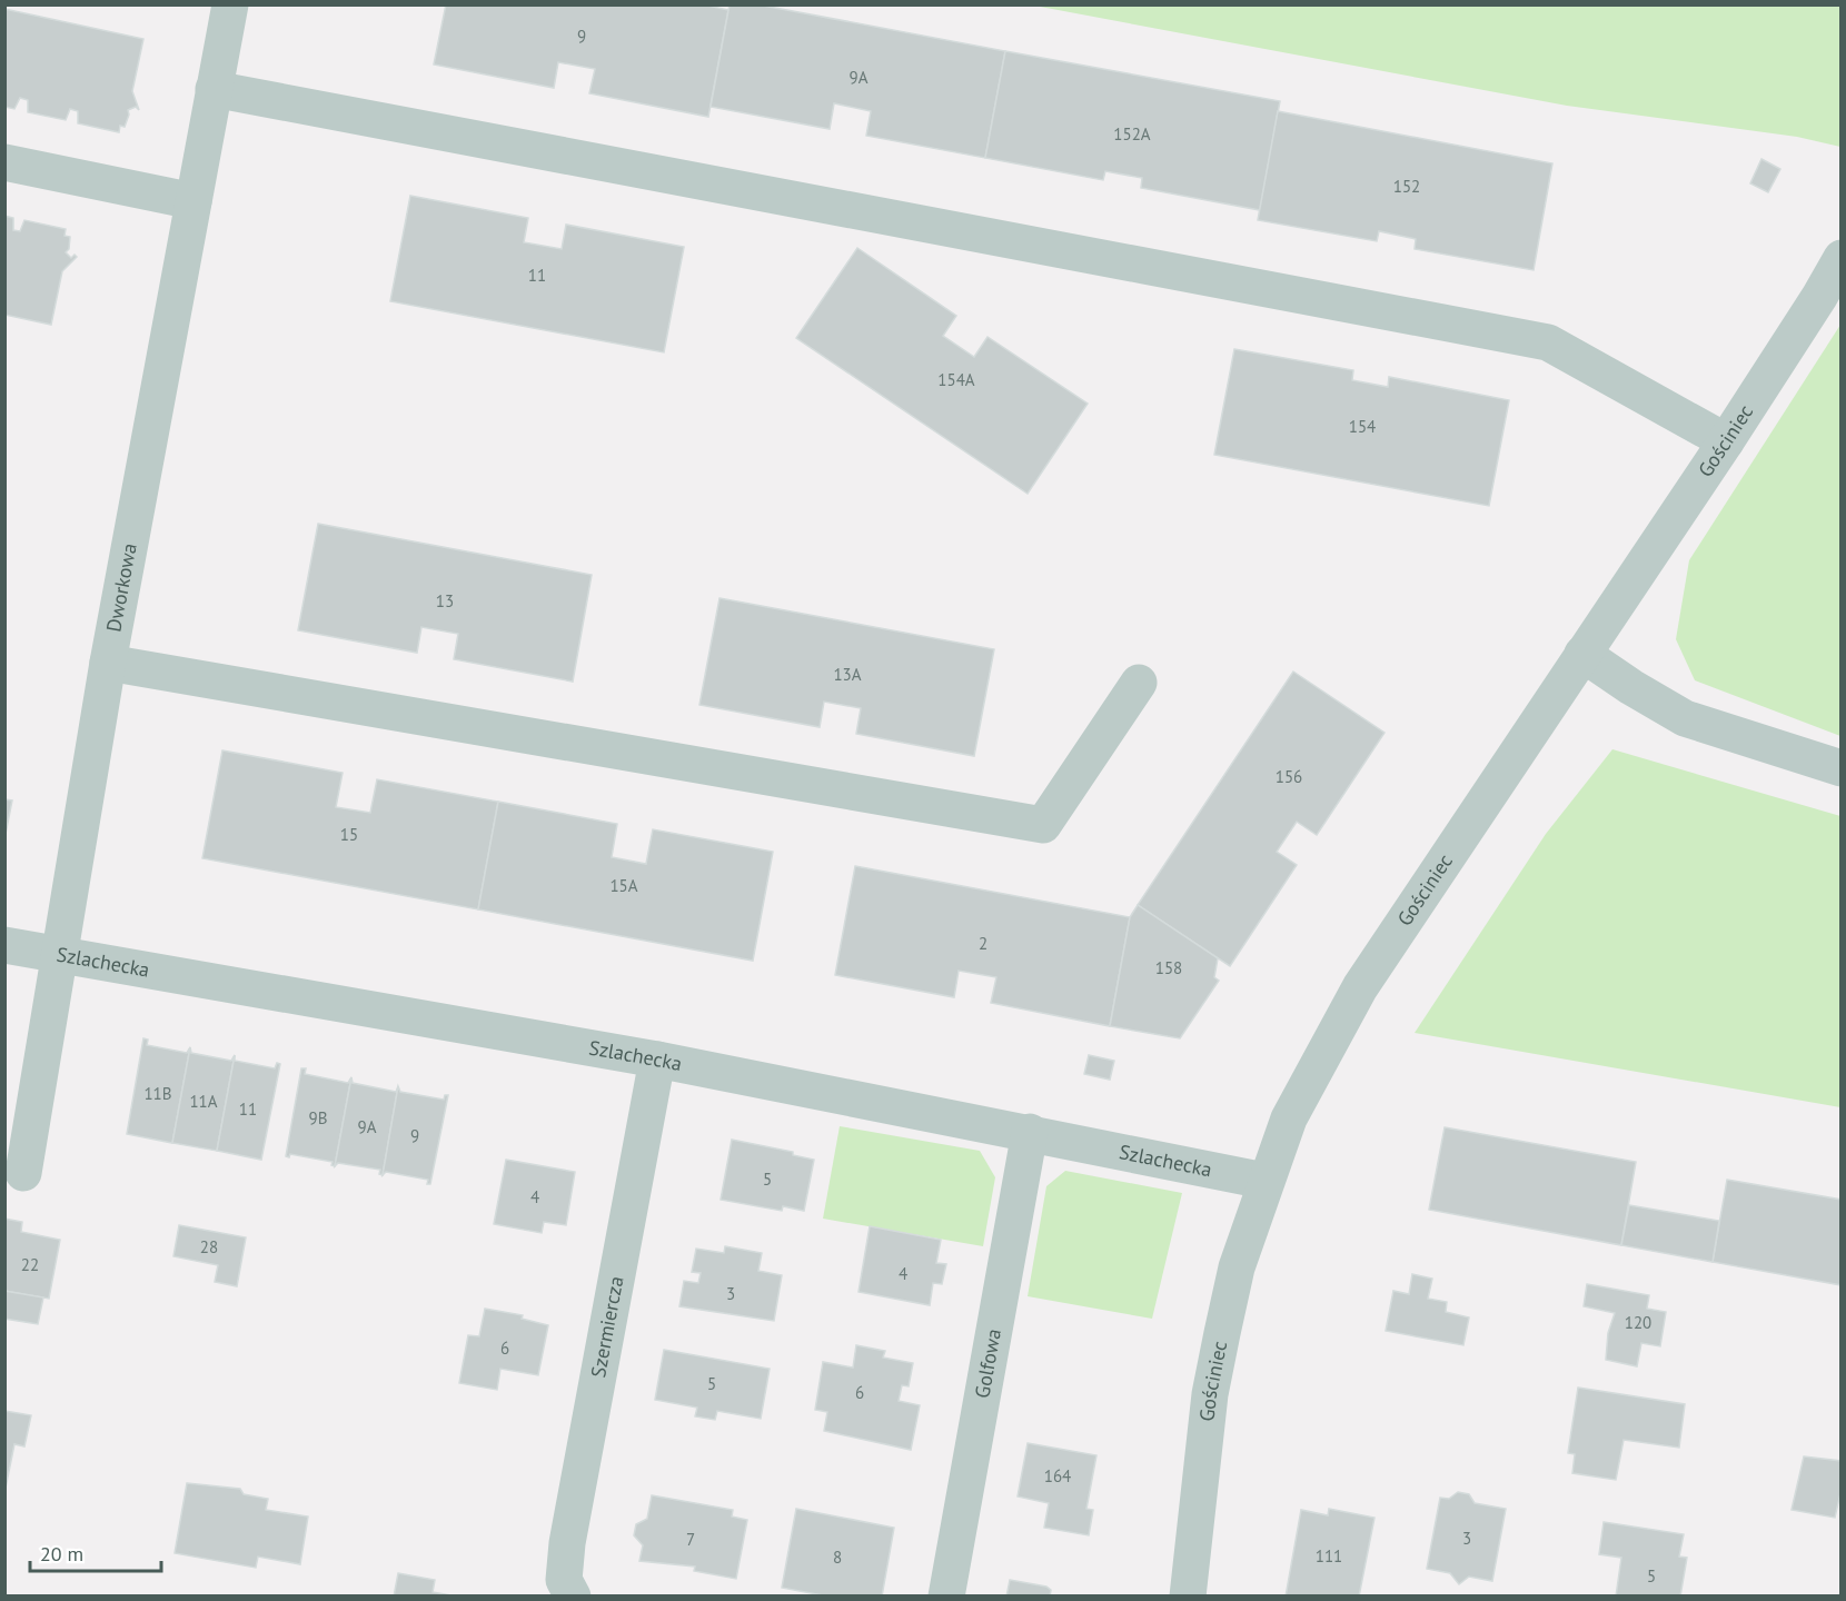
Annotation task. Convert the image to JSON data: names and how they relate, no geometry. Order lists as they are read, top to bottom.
{
  "streets": {
    "street": [
      "Gościniec",
      "Dworkowa",
      "Szlachecka",
      "Szermiercza",
      "Golfowa"
    ]
  },
  "crossings": [
    ["Gościniec", "Szlachecka"],
    ["Dworkowa", "Szlachecka"],
    ["Szlachecka", "Szermiercza"],
    ["Szlachecka", "Golfowa"]
  ],
  "house_numbers": [
    "9",
    "9A",
    "152A",
    "152",
    "11",
    "154A",
    "154",
    "13",
    "13A",
    "156",
    "15",
    "15A",
    "2",
    "158",
    "11B",
    "11A",
    "11",
    "9B",
    "9A",
    "9",
    "5",
    "4",
    "28",
    "22",
    "4",
    "3",
    "120",
    "6",
    "5",
    "6",
    "164",
    "3",
    "7",
    "111",
    "8",
    "5"
  ],
  "scale_bar": "20 m"
}
